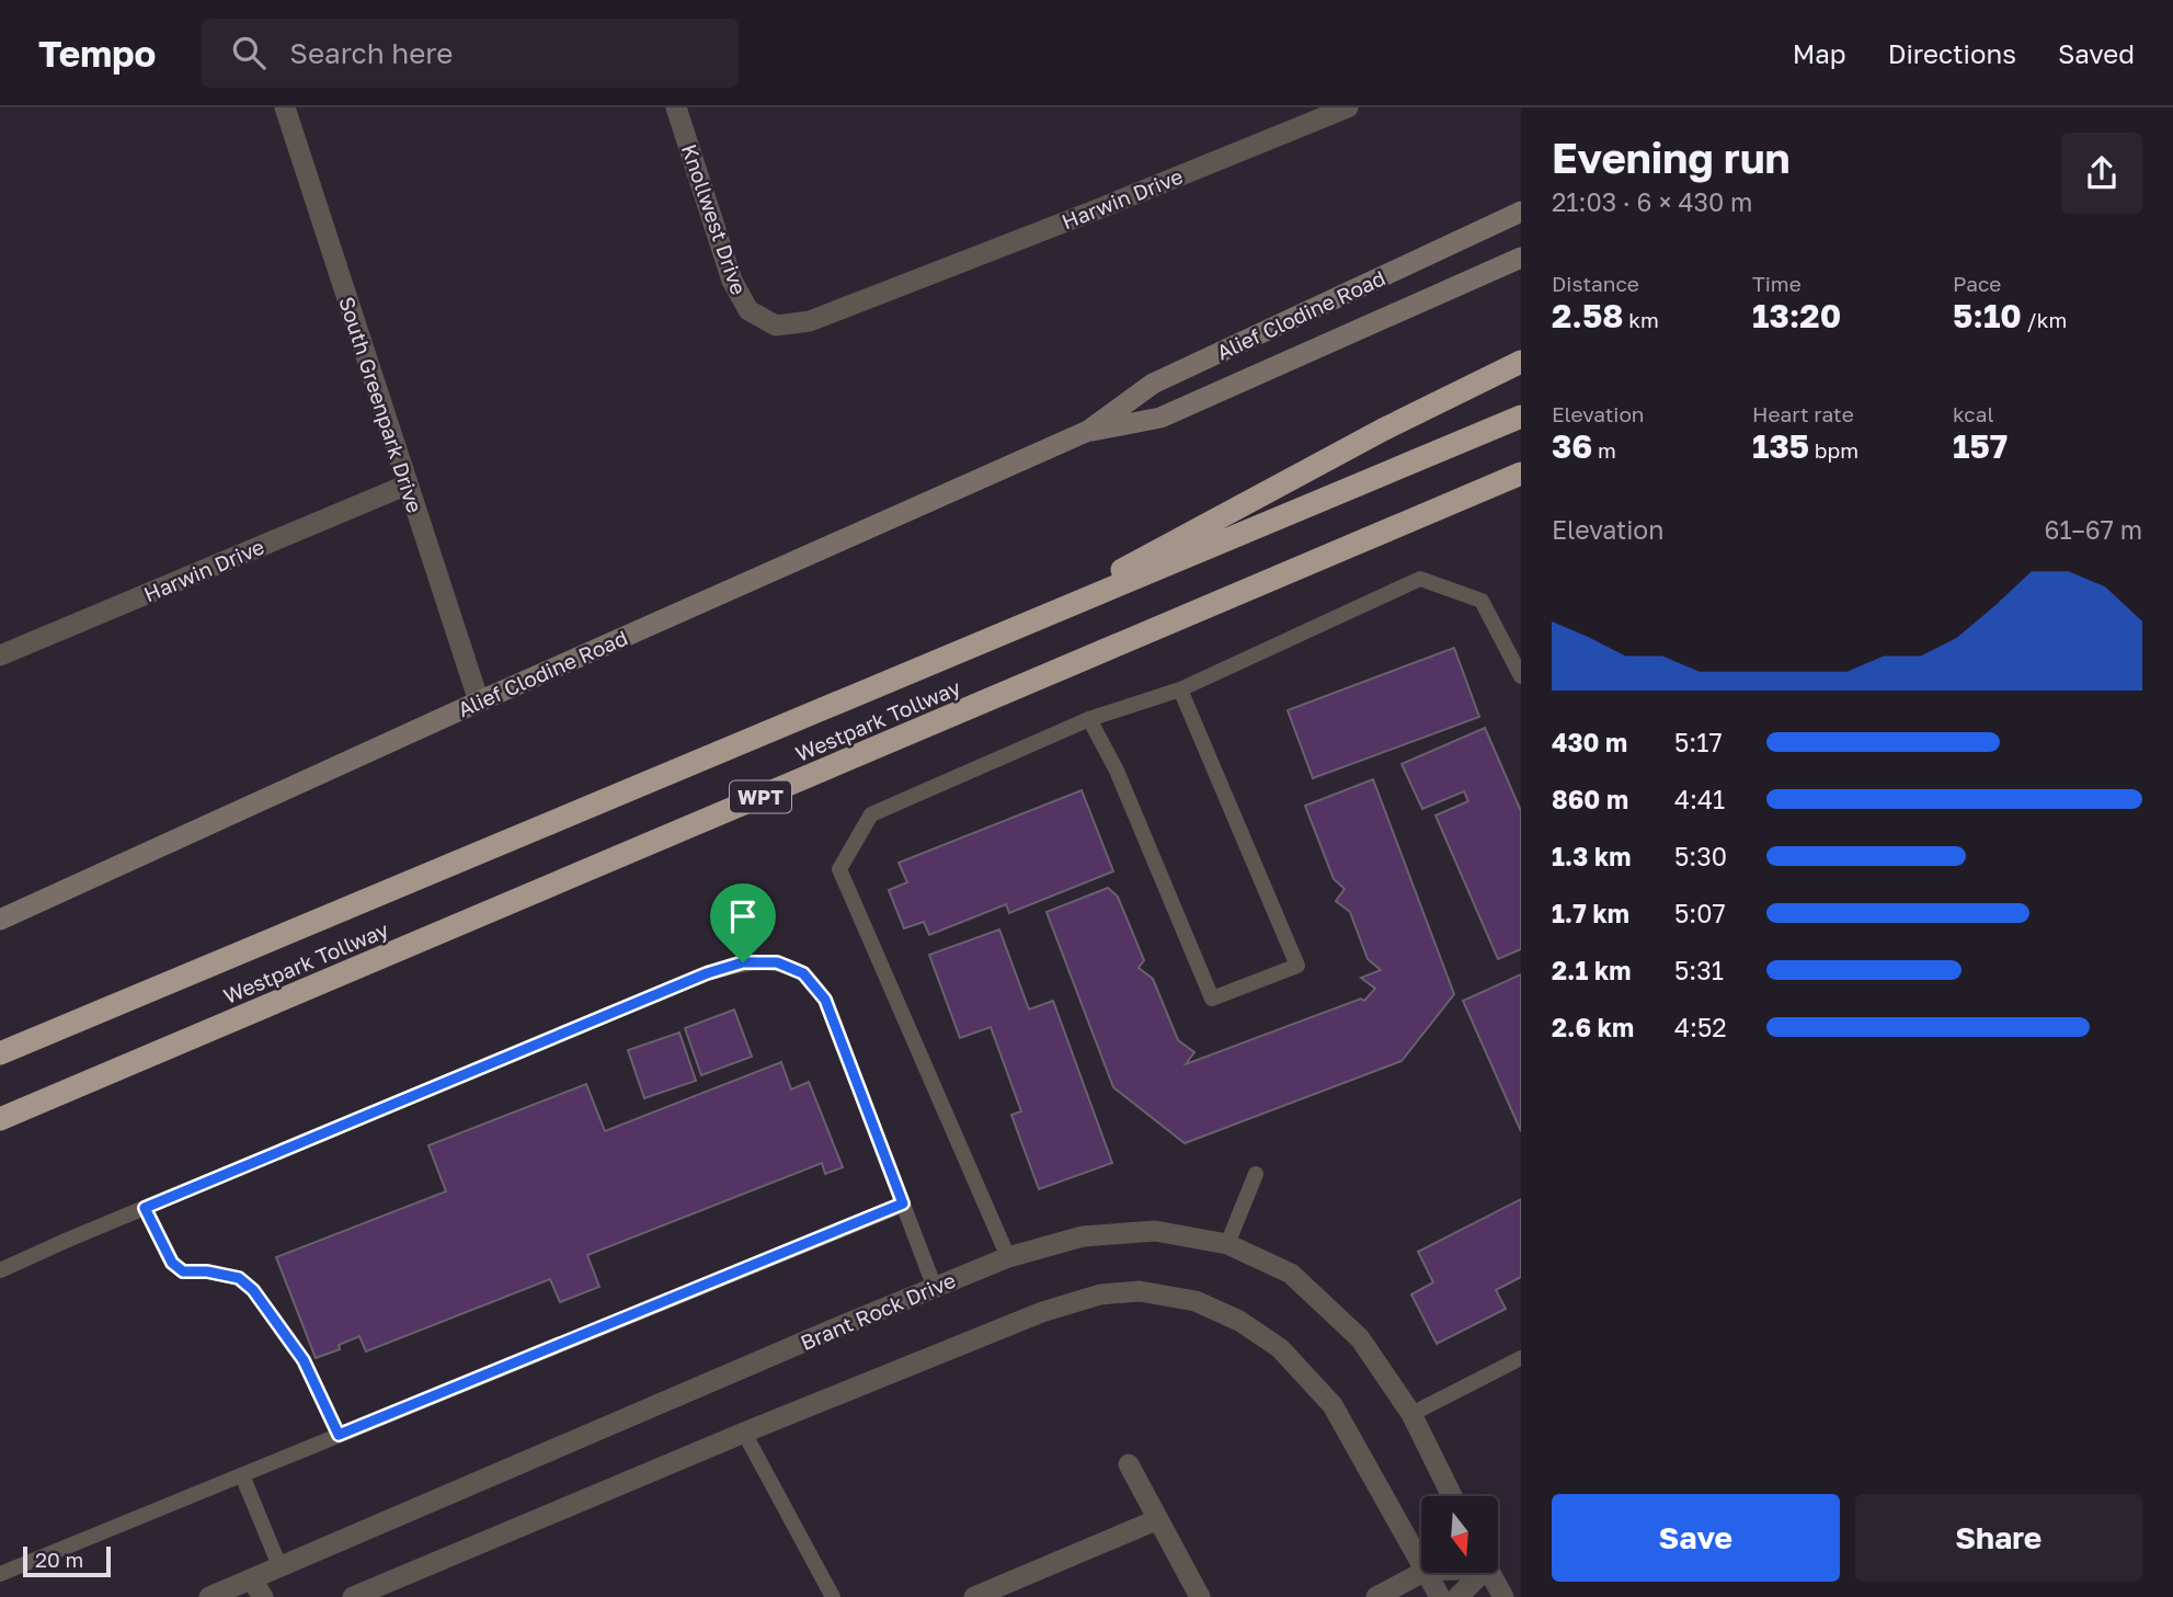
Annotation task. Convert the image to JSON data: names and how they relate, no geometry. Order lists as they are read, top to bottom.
{
  "streets": {
    "highway": ["Westpark Tollway", "WPT"],
    "main road": ["Alief Clodine Road"],
    "street": [
      "Harwin Drive",
      "Knollwest Drive",
      "South Greenpark Drive",
      "Brant Rock Drive"
    ]
  },
  "crossings": [
    ["Harwin Drive", "Knollwest Drive"],
    ["Harwin Drive", "South Greenpark Drive"],
    ["Alief Clodine Road", "South Greenpark Drive"]
  ],
  "scale_bar": "20 m",
  "north": "bottom",
  "page": {
    "header": "Tempo",
    "search": "Search here",
    "nav": ["Map", "Directions", "Saved"],
    "heading": ["Evening run", "21:03 · 6 × 430 m"],
    "stats": [
      ["Distance", "2.58 km"],
      ["Time", "13:20"],
      ["Pace", "5:10 /km"],
      ["Elevation", "36 m"],
      ["Heart rate", "135 bpm"],
      ["kcal", "157"]
    ],
    "chart": ["Elevation", "61–67 m"],
    "list": [
      {
        "name": "430 m",
        "note": "5:17"
      },
      {
        "name": "860 m",
        "note": "4:41"
      },
      {
        "name": "1.3 km",
        "note": "5:30"
      },
      {
        "name": "1.7 km",
        "note": "5:07"
      },
      {
        "name": "2.1 km",
        "note": "5:31"
      },
      {
        "name": "2.6 km",
        "note": "4:52"
      }
    ],
    "buttons": ["Save", "Share"],
    "scale": "20 m"
  }
}
